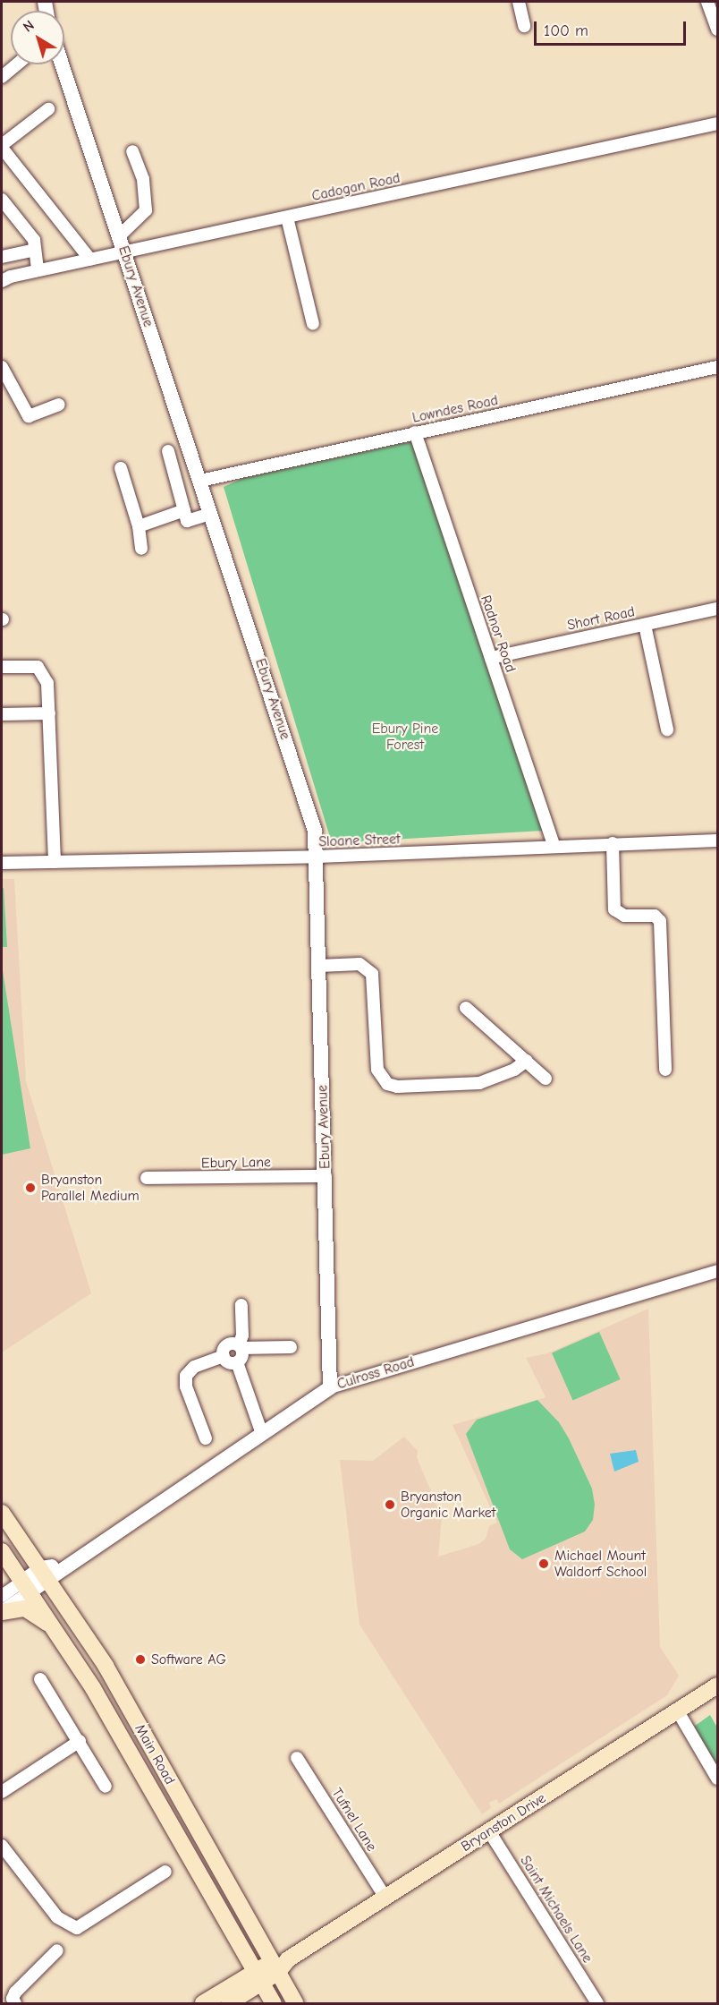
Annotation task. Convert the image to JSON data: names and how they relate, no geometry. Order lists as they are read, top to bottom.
{
  "streets": {
    "main road": ["Main Road", "Bryanston Drive"],
    "street": [
      "Cadogan Road",
      "Ebury Avenue",
      "Lowndes Road",
      "Short Road",
      "Radnor Road",
      "Sloane Street",
      "Ebury Lane",
      "Culross Road",
      "Tufnel Lane",
      "Saint Michaels Lane"
    ]
  },
  "crossings": [
    ["Cadogan Road", "Ebury Avenue"],
    ["Ebury Avenue", "Lowndes Road"],
    ["Ebury Avenue", "Sloane Street"],
    ["Ebury Avenue", "Ebury Lane"],
    ["Ebury Avenue", "Culross Road"],
    ["Lowndes Road", "Radnor Road"],
    ["Short Road", "Radnor Road"],
    ["Radnor Road", "Sloane Street"],
    ["Culross Road", "Main Road"],
    ["Main Road", "Bryanston Drive"],
    ["Tufnel Lane", "Bryanston Drive"],
    ["Bryanston Drive", "Saint Michaels Lane"]
  ],
  "parks": ["Ebury Pine Forest"],
  "places": [
    "Bryanston Parallel Medium",
    "Bryanston Organic Market",
    "Michael Mount Waldorf School",
    "Software AG"
  ],
  "scale_bar": "100 m",
  "north": "top left"
}
